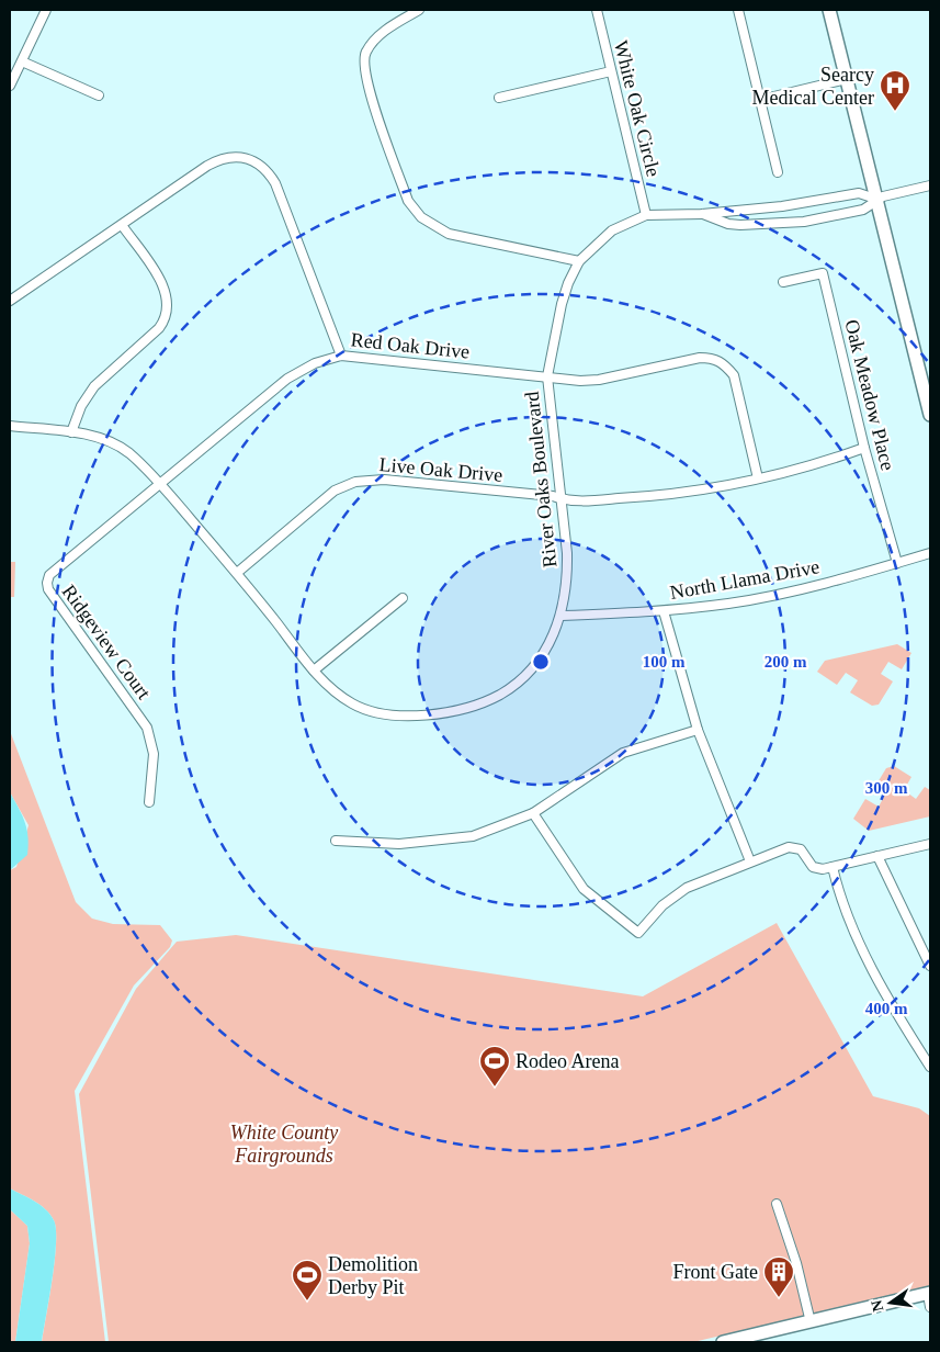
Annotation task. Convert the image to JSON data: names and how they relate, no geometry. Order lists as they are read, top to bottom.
{
  "streets": {
    "street": [
      "White Oak Circle",
      "Red Oak Drive",
      "Oak Meadow Place",
      "Live Oak Drive",
      "River Oaks Boulevard",
      "North Llama Drive",
      "Ridgeview Court"
    ]
  },
  "crossings": [
    ["White Oak Circle", "River Oaks Boulevard"],
    ["Red Oak Drive", "Live Oak Drive"],
    ["Red Oak Drive", "River Oaks Boulevard"],
    ["Oak Meadow Place", "Live Oak Drive"],
    ["Oak Meadow Place", "North Llama Drive"],
    ["Live Oak Drive", "River Oaks Boulevard"],
    ["River Oaks Boulevard", "North Llama Drive"],
    ["River Oaks Boulevard", "Ridgeview Court"]
  ],
  "parks": ["White County Fairgrounds"],
  "places": {
    "hospital": ["Searcy Medical Center"],
    "sports": ["Rodeo Arena", "Demolition Derby Pit"],
    "building": ["Front Gate"]
  },
  "north": "left",
  "rings": [
    "100 m",
    "200 m",
    "300 m",
    "400 m"
  ]
}
